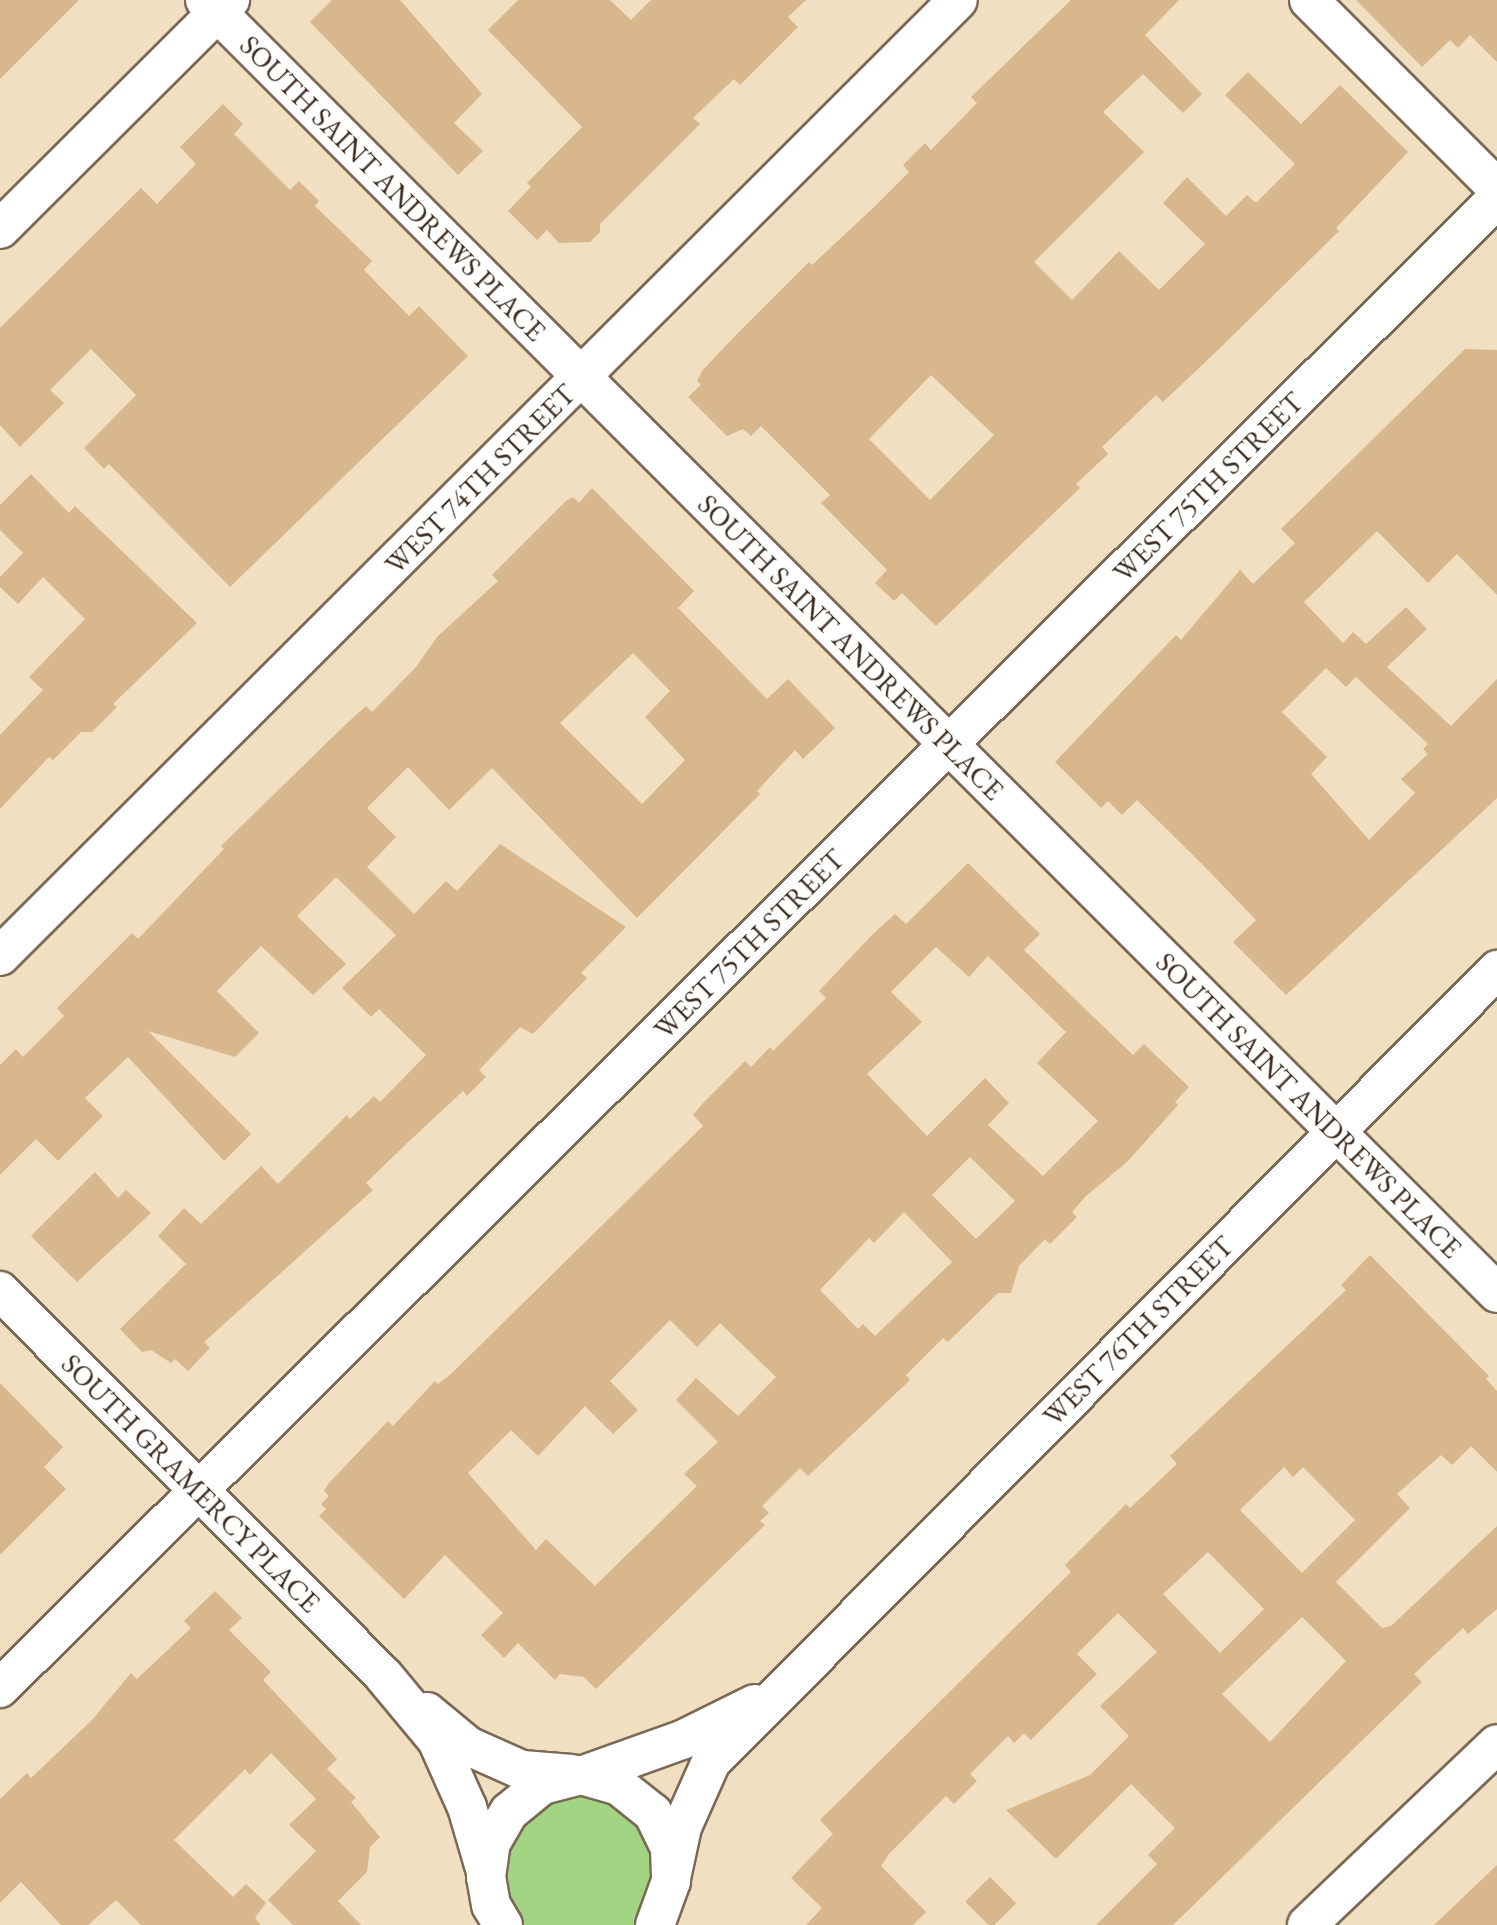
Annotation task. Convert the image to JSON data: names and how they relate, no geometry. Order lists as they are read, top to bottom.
{
  "streets": {
    "street": [
      "SOUTH SAINT ANDREWS PLACE",
      "WEST 74TH STREET",
      "WEST 75TH STREET",
      "WEST 76TH STREET",
      "SOUTH GRAMERCY PLACE"
    ]
  },
  "crossings": [
    ["SOUTH SAINT ANDREWS PLACE", "WEST 74TH STREET"],
    ["SOUTH SAINT ANDREWS PLACE", "WEST 75TH STREET"],
    ["SOUTH SAINT ANDREWS PLACE", "WEST 76TH STREET"],
    ["WEST 75TH STREET", "SOUTH GRAMERCY PLACE"],
    ["WEST 76TH STREET", "SOUTH GRAMERCY PLACE"]
  ]
}
